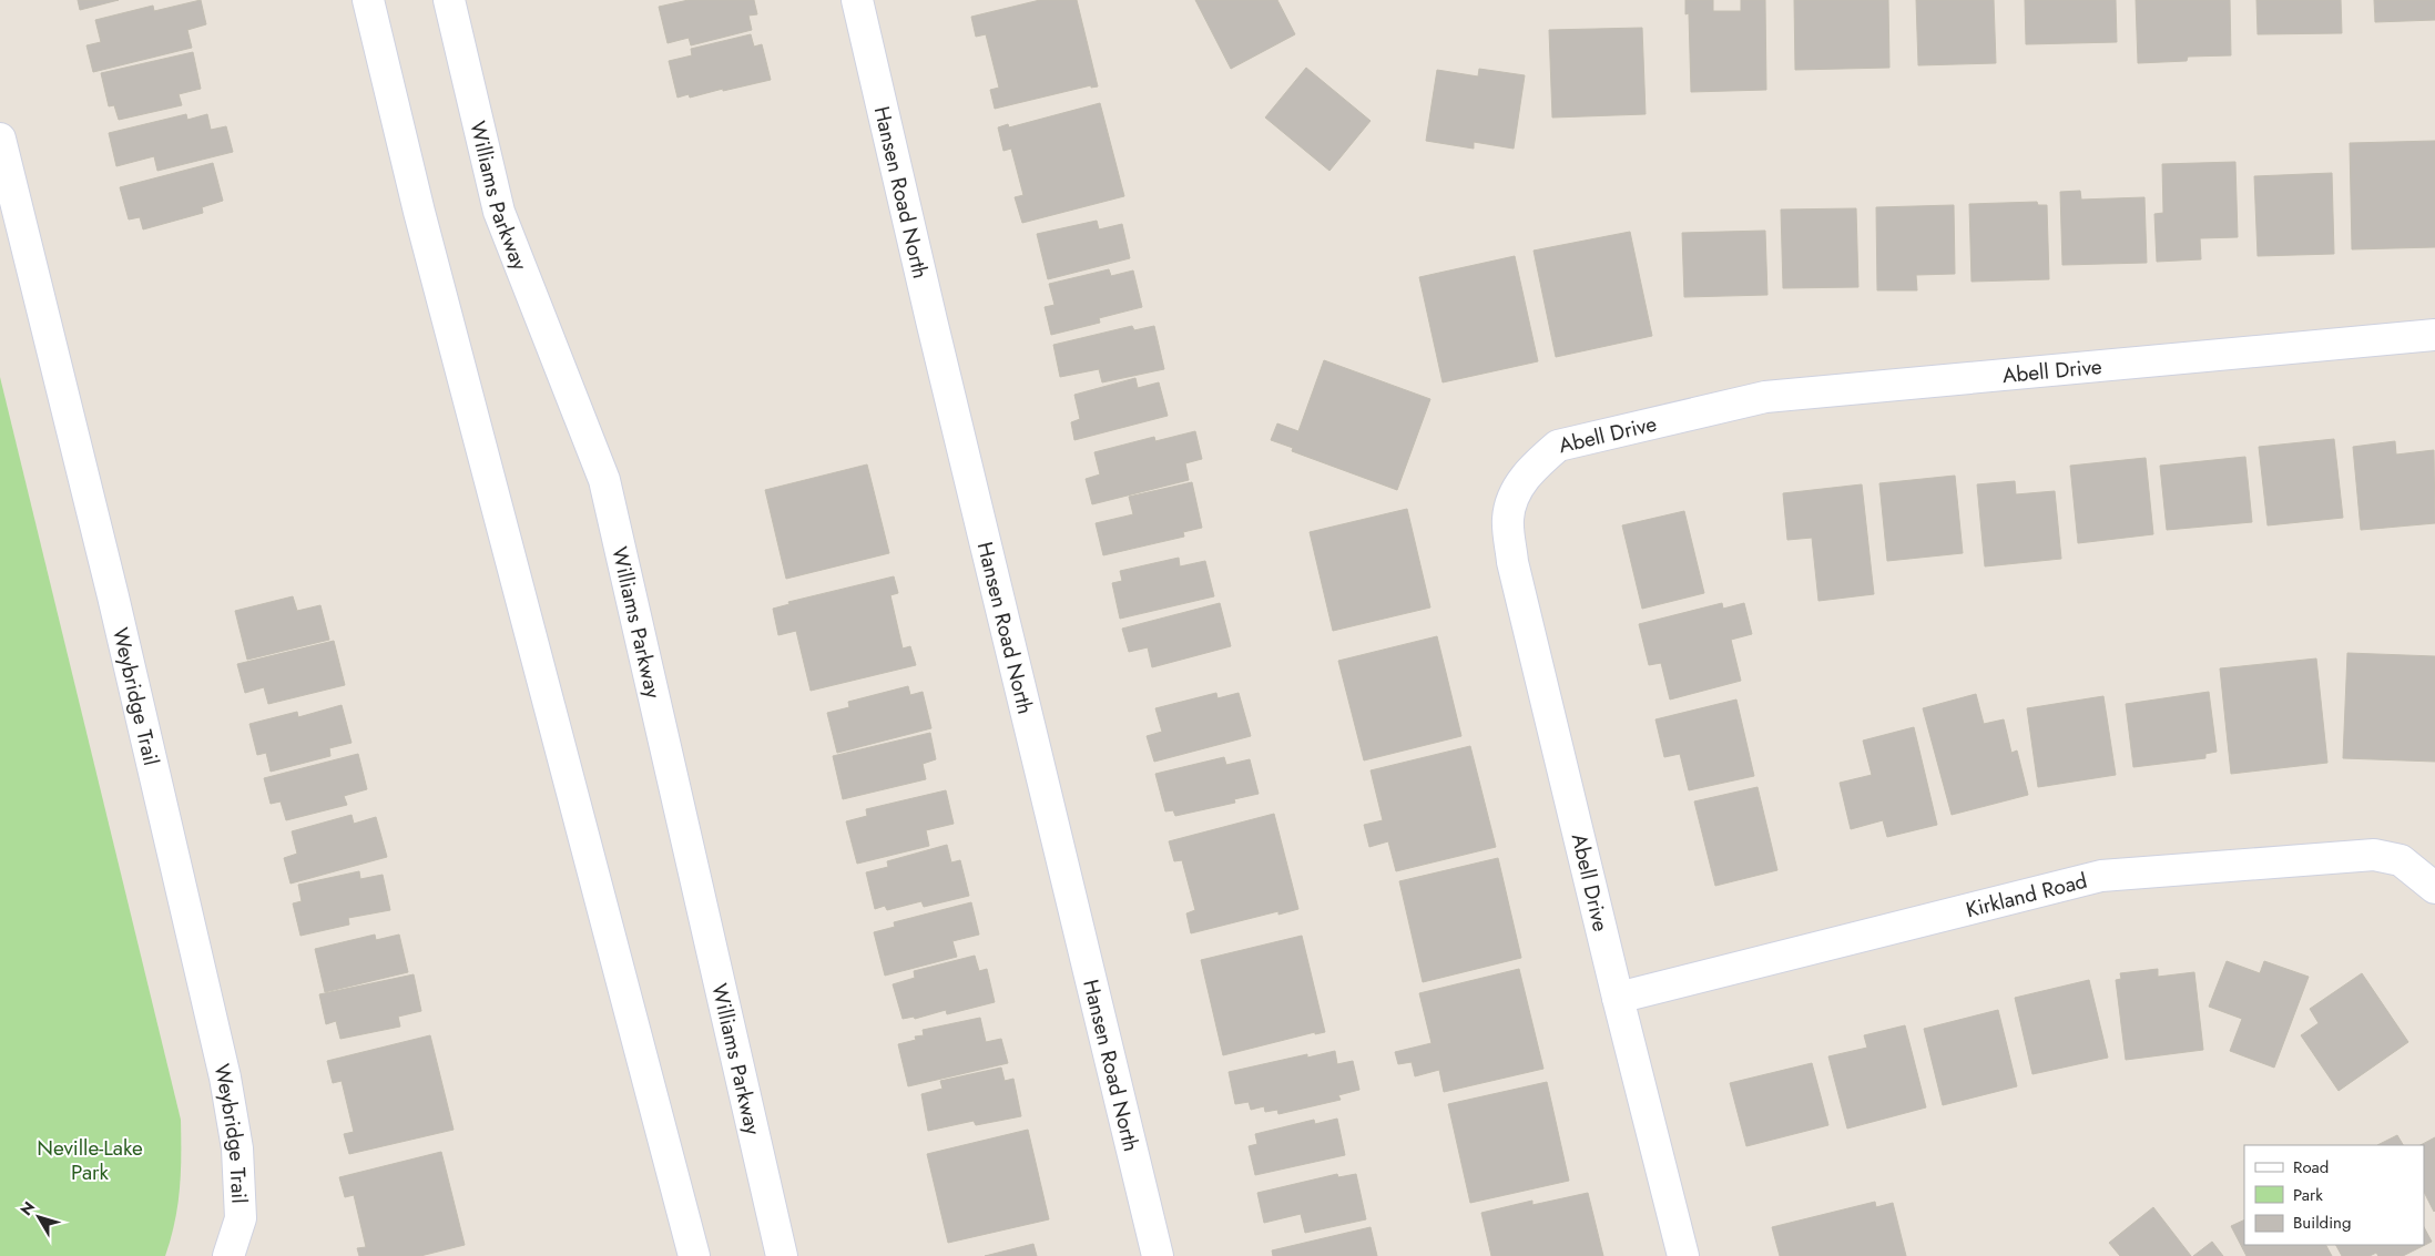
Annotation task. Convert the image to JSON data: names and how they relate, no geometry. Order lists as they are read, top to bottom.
{
  "streets": {
    "street": [
      "Hansen Road North",
      "Williams Parkway",
      "Abell Drive",
      "Weybridge Trail",
      "Kirkland Road"
    ]
  },
  "crossings": [
    ["Abell Drive", "Kirkland Road"]
  ],
  "parks": ["Neville-Lake Park"],
  "legend": ["Road", "Park", "Building"],
  "north": "top left"
}
